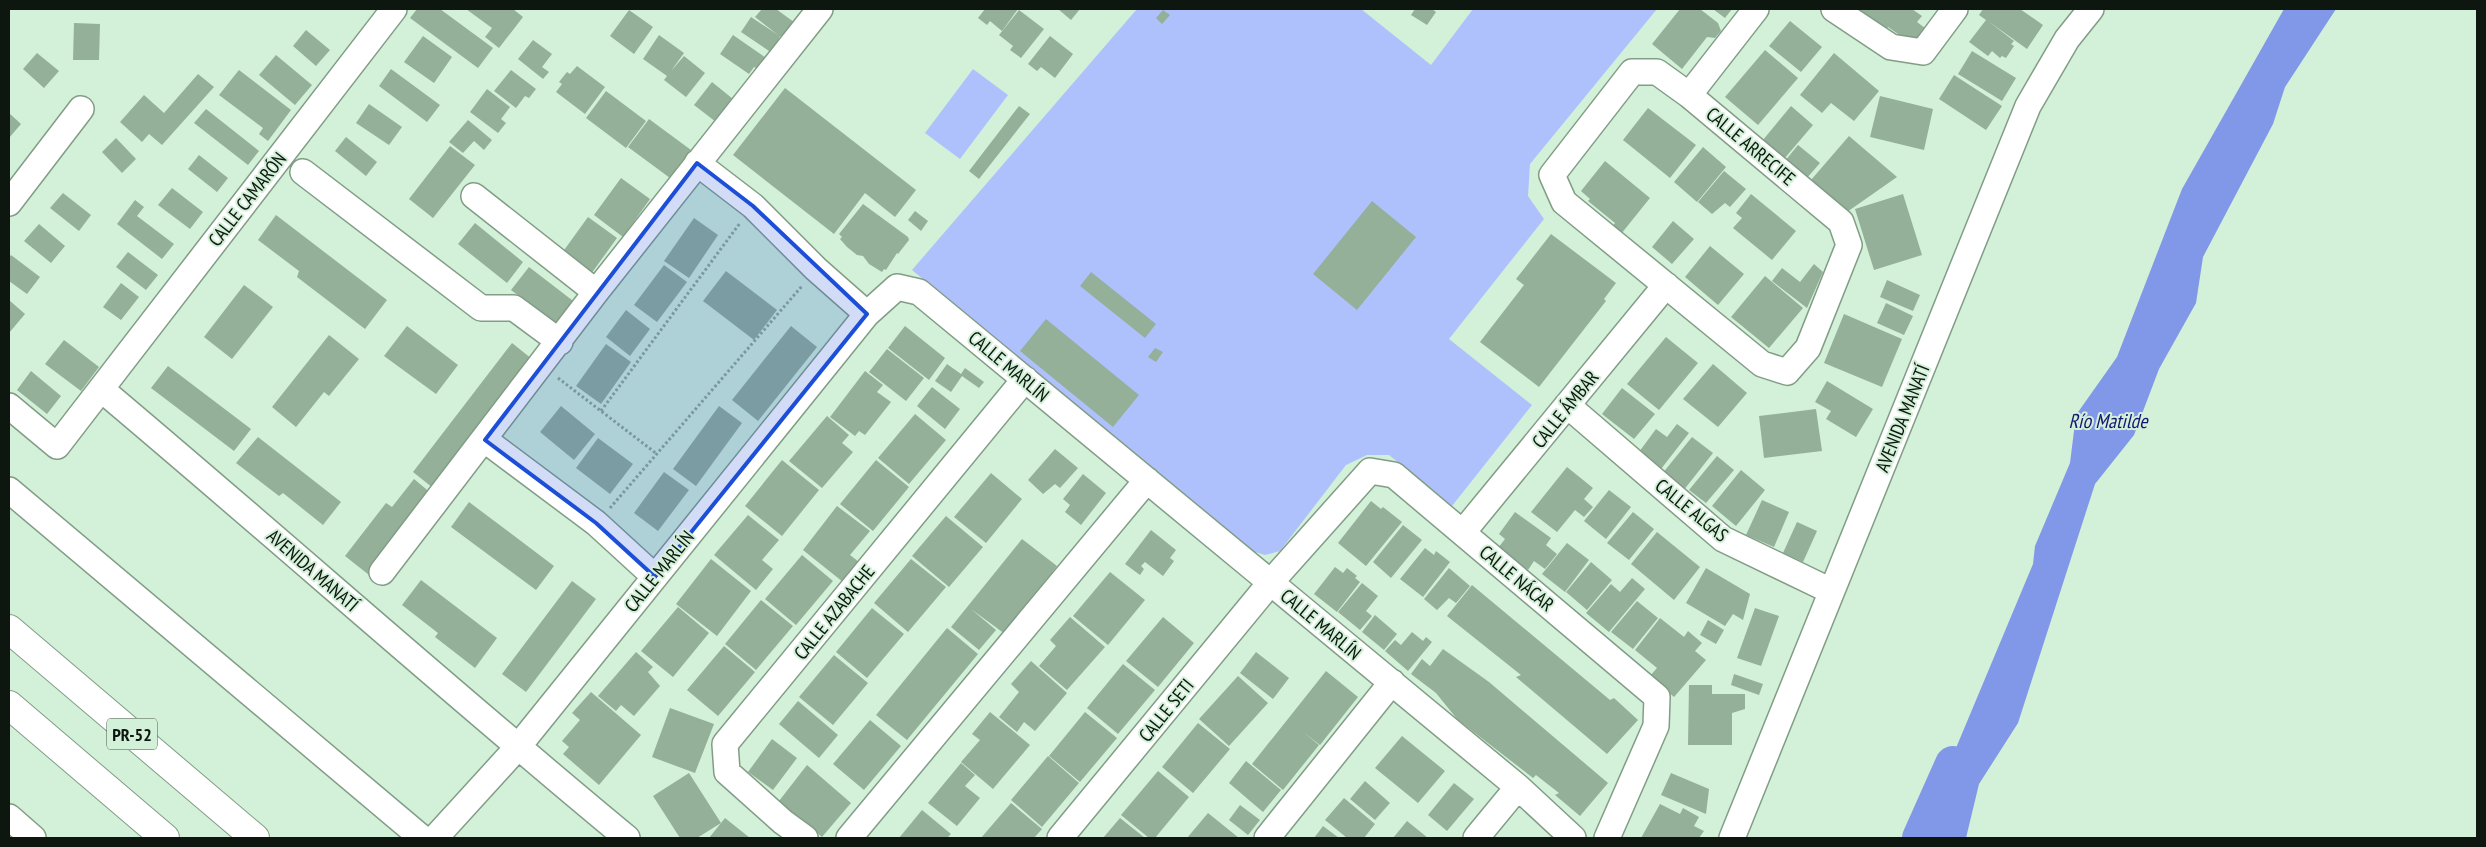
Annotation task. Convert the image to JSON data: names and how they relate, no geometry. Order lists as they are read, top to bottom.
{
  "streets": {
    "highway": ["PR-52"],
    "street": [
      "CALLE ARRECIFE",
      "CALLE CAMARÓN",
      "CALLE MARLÍN",
      "CALLE ÁMBAR",
      "AVENIDA MANATÍ",
      "CALLE ALGAS",
      "CALLE NÁCAR",
      "CALLE AZABACHE",
      "CALLE SETI"
    ]
  },
  "crossings": [
    ["CALLE ARRECIFE", "CALLE ÁMBAR"],
    ["CALLE CAMARÓN", "AVENIDA MANATÍ"],
    ["CALLE MARLÍN", "AVENIDA MANATÍ"],
    ["CALLE MARLÍN", "CALLE NÁCAR"],
    ["CALLE MARLÍN", "CALLE AZABACHE"],
    ["CALLE MARLÍN", "CALLE SETI"],
    ["CALLE ÁMBAR", "CALLE ALGAS"],
    ["CALLE ÁMBAR", "CALLE NÁCAR"],
    ["AVENIDA MANATÍ", "CALLE ALGAS"],
    ["CALLE NÁCAR", "CALLE SETI"]
  ],
  "water": ["Río Matilde"]
}
